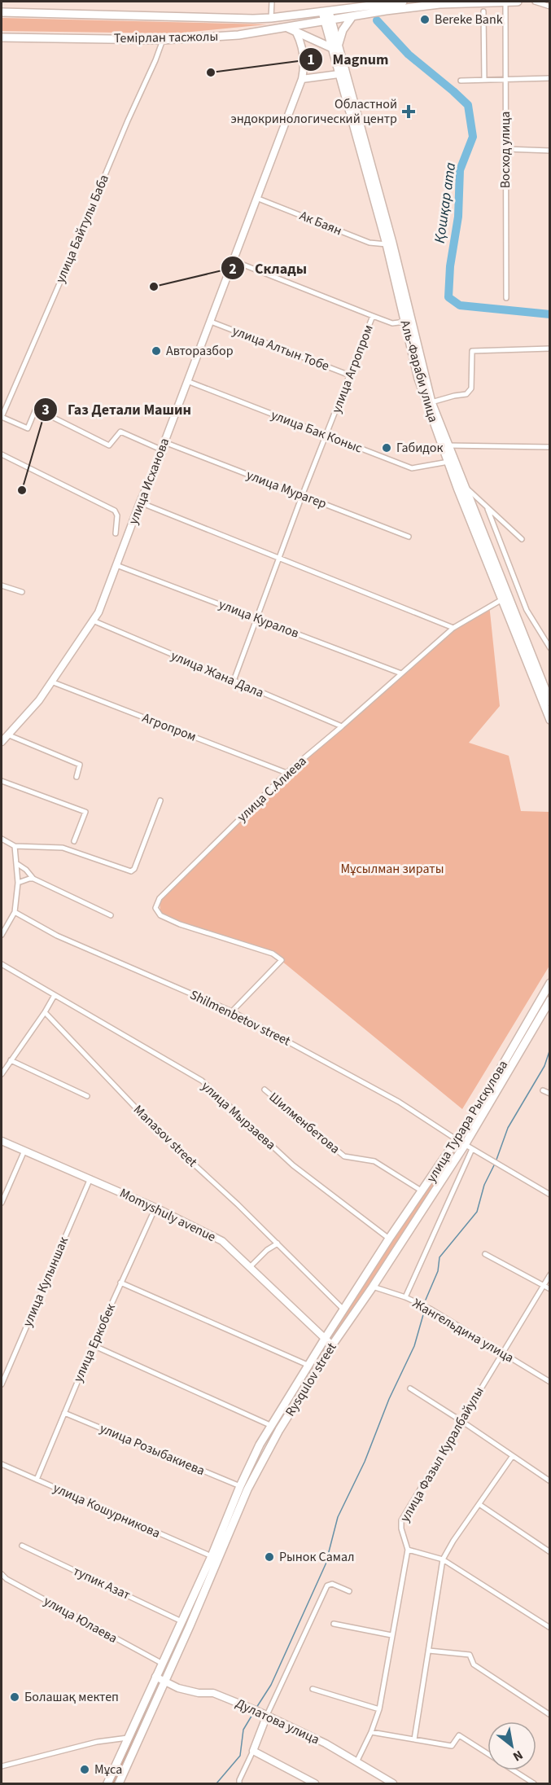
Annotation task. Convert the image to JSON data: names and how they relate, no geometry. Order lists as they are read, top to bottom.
{
  "streets": {
    "main road": [
      "Темірлан тасжолы",
      "Аль-Фараби улица",
      "улица Исханова",
      "улица Турара Рыскулова",
      "Momyshuly avenue",
      "Rysqulov street",
      "Дулатова улица"
    ],
    "street": [
      "Восход улица",
      "Ак Баян",
      "улица Байтулы Баба",
      "улица Алтын Тобе",
      "улица Агропром",
      "улица Бак Коныс",
      "улица Мурагер",
      "улица Куралов",
      "улица Жана Дала",
      "Агропром",
      "улица С.Алиева",
      "Shilmenbetov street",
      "улица Мырзаева",
      "Шилменбетова",
      "Manasov street",
      "улица Кулыншак",
      "Жангельдина улица",
      "улица Еркобек",
      "улица Розыбакиева",
      "улица Фазыл Куралбайулы",
      "улица Кошурникова",
      "тупик Азат",
      "улица Юлаева"
    ]
  },
  "crossings": [
    ["Темірлан тасжолы", "Восход улица"],
    ["Темірлан тасжолы", "улица Байтулы Баба"],
    ["Темірлан тасжолы", "Аль-Фараби улица"],
    ["Ак Баян", "Аль-Фараби улица"],
    ["Ак Баян", "улица Исханова"],
    ["улица Алтын Тобе", "улица Агропром"],
    ["улица Алтын Тобе", "улица Исханова"],
    ["улица Агропром", "улица Бак Коныс"],
    ["улица Агропром", "улица Мурагер"],
    ["улица Агропром", "улица Куралов"],
    ["улица Агропром", "улица Жана Дала"],
    ["Аль-Фараби улица", "улица Бак Коныс"],
    ["Аль-Фараби улица", "улица С.Алиева"],
    ["улица Бак Коныс", "улица Исханова"],
    ["улица Исханова", "улица Мурагер"],
    ["улица Исханова", "улица Куралов"],
    ["улица Исханова", "улица Жана Дала"],
    ["улица Исханова", "Агропром"],
    ["улица Куралов", "улица С.Алиева"],
    ["улица Жана Дала", "улица С.Алиева"],
    ["Агропром", "улица С.Алиева"],
    ["улица С.Алиева", "Shilmenbetov street"],
    ["Shilmenbetov street", "улица Турара Рыскулова"],
    ["Shilmenbetov street", "Rysqulov street"],
    ["улица Мырзаева", "улица Турара Рыскулова"],
    ["улица Турара Рыскулова", "Шилменбетова"],
    ["улица Турара Рыскулова", "Rysqulov street"],
    ["Manasov street", "Rysqulov street"],
    ["Momyshuly avenue", "улица Кулыншак"],
    ["Momyshuly avenue", "улица Еркобек"],
    ["Momyshuly avenue", "Rysqulov street"],
    ["Жангельдина улица", "Rysqulov street"],
    ["Жангельдина улица", "улица Фазыл Куралбайулы"],
    ["улица Еркобек", "улица Розыбакиева"],
    ["улица Еркобек", "улица Кошурникова"],
    ["Rysqulov street", "улица Розыбакиева"],
    ["Rysqulov street", "улица Кошурникова"],
    ["Rysqulov street", "тупик Азат"],
    ["Rysqulov street", "улица Юлаева"],
    ["Rysqulov street", "Дулатова улица"],
    ["улица Фазыл Куралбайулы", "Дулатова улица"]
  ],
  "water": ["Қошқар ата"],
  "parks": ["Мұсылман зираты"],
  "places": {
    "other": [
      "Bereke Bank",
      "Magnum",
      "Склады",
      "Авторазбор",
      "Габидок",
      "Газ Детали Машин",
      "Рынок Самал",
      "Болашақ мектеп",
      "Мұса"
    ],
    "health": ["Областной эндокринологический центр"]
  },
  "north": "bottom right"
}
